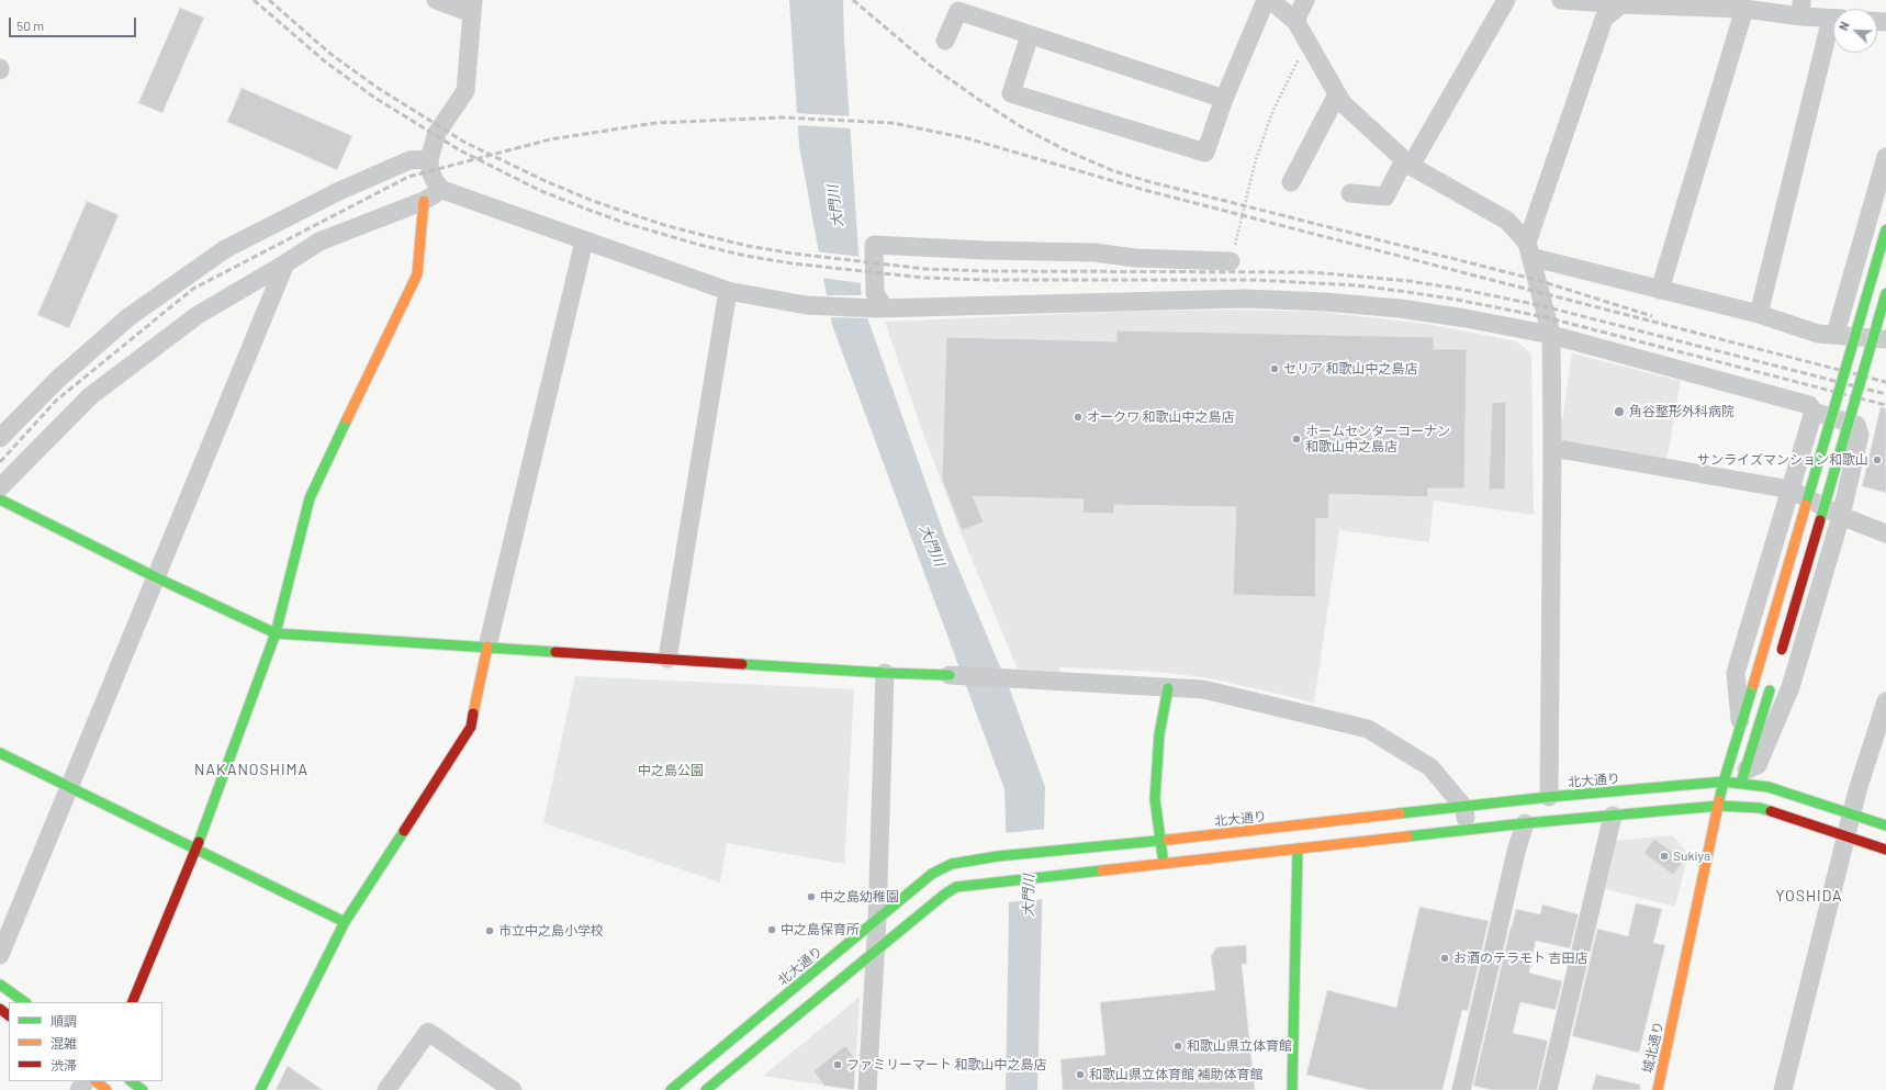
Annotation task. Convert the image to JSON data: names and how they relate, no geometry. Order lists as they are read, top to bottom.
{
  "streets": {
    "street": ["北大通り", "城北通り"]
  },
  "districts": ["NAKANOSHIMA", "YOSHIDA"],
  "water": ["大門川"],
  "parks": ["中之島公園"],
  "places": [
    "セリア 和歌山中之島店",
    "角谷整形外科病院",
    "オークワ 和歌山中之島店",
    "ホームセンターコーナン 和歌山中之島店",
    "サンライズマンション和歌山",
    "Sukiya",
    "中之島幼稚園",
    "中之島保育所",
    "市立中之島小学校",
    "お酒のテラモト 吉田店",
    "和歌山県立体育館",
    "ファミリーマート 和歌山中之島店",
    "和歌山県立体育館 補助体育館"
  ],
  "legend": ["順調", "混雑", "渋滞"],
  "scale_bar": "50 m",
  "north": "top left"
}
